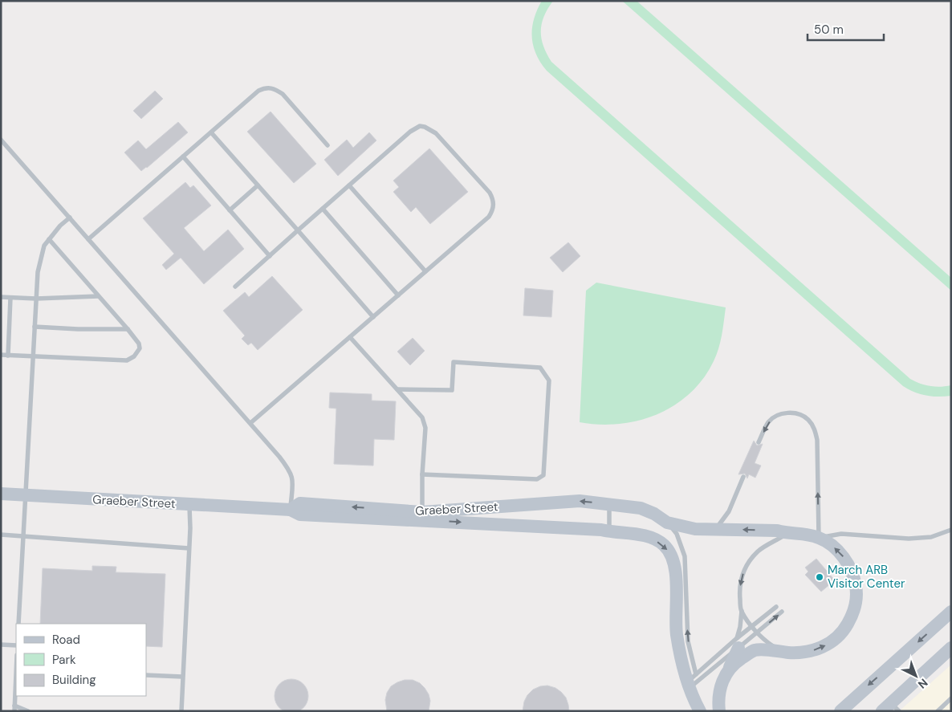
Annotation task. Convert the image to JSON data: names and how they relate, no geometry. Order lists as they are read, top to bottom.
{
  "streets": {
    "street": ["Graeber Street"]
  },
  "places": ["March ARB Visitor Center"],
  "legend": ["Road", "Park", "Building"],
  "scale_bar": "50 m",
  "north": "bottom right"
}
